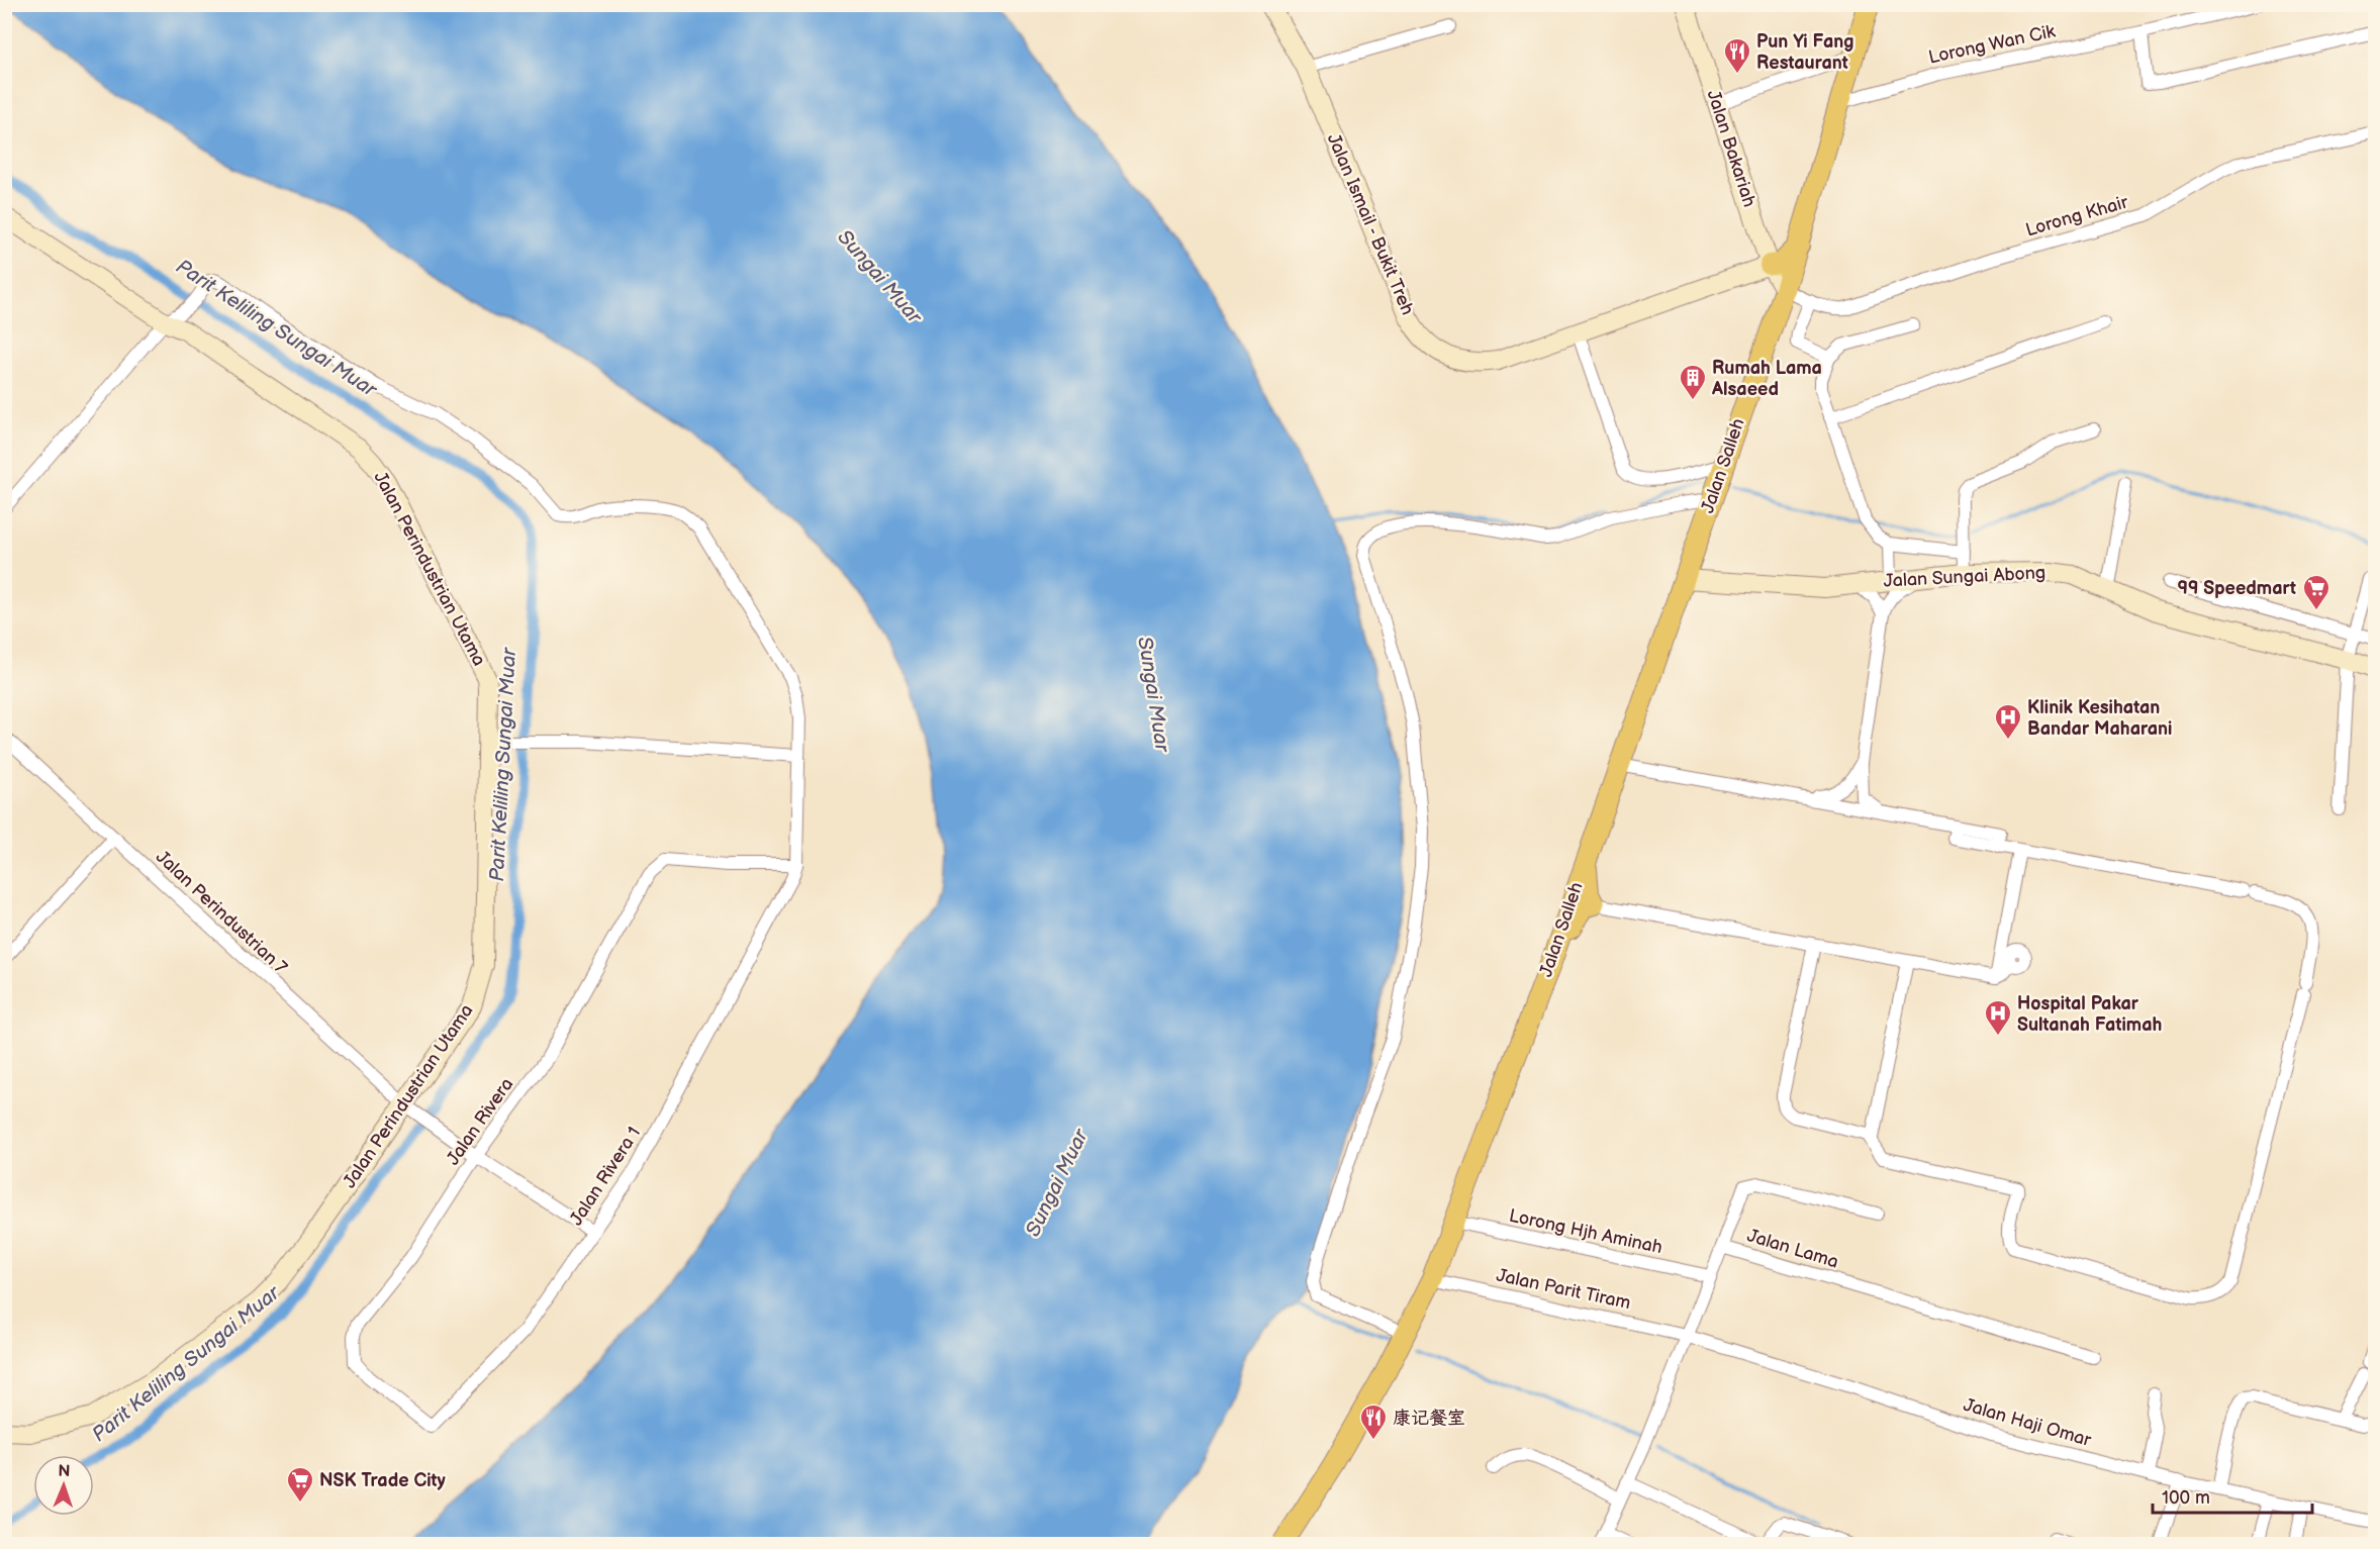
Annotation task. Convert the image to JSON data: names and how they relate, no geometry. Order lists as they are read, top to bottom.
{
  "streets": {
    "main road": ["Jalan Salleh"],
    "street": [
      "Lorong Wan Cik",
      "Jalan Bakariah",
      "Lorong Khair",
      "Jalan Ismail - Bukit Treh",
      "Jalan Perindustrian Utama",
      "Jalan Sungai Abong",
      "Jalan Perindustrian 7",
      "Jalan Rivera",
      "Jalan Rivera 1",
      "Lorong Hjh Aminah",
      "Jalan Lama",
      "Jalan Parit Tiram",
      "Jalan Haji Omar"
    ]
  },
  "crossings": [
    ["Jalan Bakariah", "Lorong Khair"],
    ["Jalan Bakariah", "Jalan Ismail - Bukit Treh"],
    ["Jalan Bakariah", "Jalan Salleh"],
    ["Lorong Khair", "Jalan Salleh"],
    ["Jalan Salleh", "Jalan Sungai Abong"],
    ["Jalan Salleh", "Lorong Hjh Aminah"],
    ["Jalan Salleh", "Jalan Parit Tiram"],
    ["Jalan Perindustrian Utama", "Jalan Perindustrian 7"],
    ["Jalan Perindustrian 7", "Jalan Rivera"],
    ["Jalan Perindustrian 7", "Jalan Rivera 1"],
    ["Jalan Rivera", "Jalan Rivera 1"],
    ["Lorong Hjh Aminah", "Jalan Lama"],
    ["Jalan Lama", "Jalan Parit Tiram"],
    ["Jalan Lama", "Jalan Haji Omar"],
    ["Jalan Parit Tiram", "Jalan Haji Omar"]
  ],
  "water": ["Sungai Muar", "Parit Keliling Sungai Muar"],
  "places": {
    "restaurant": ["Pun Yi Fang Restaurant", "康记餐室"],
    "building": ["Rumah Lama Alsaeed"],
    "supermarket": ["99 Speedmart", "NSK Trade City"],
    "hospital": ["Klinik Kesihatan Bandar Maharani", "Hospital Pakar Sultanah Fatimah"]
  },
  "scale_bar": "100 m",
  "north": "top"
}
